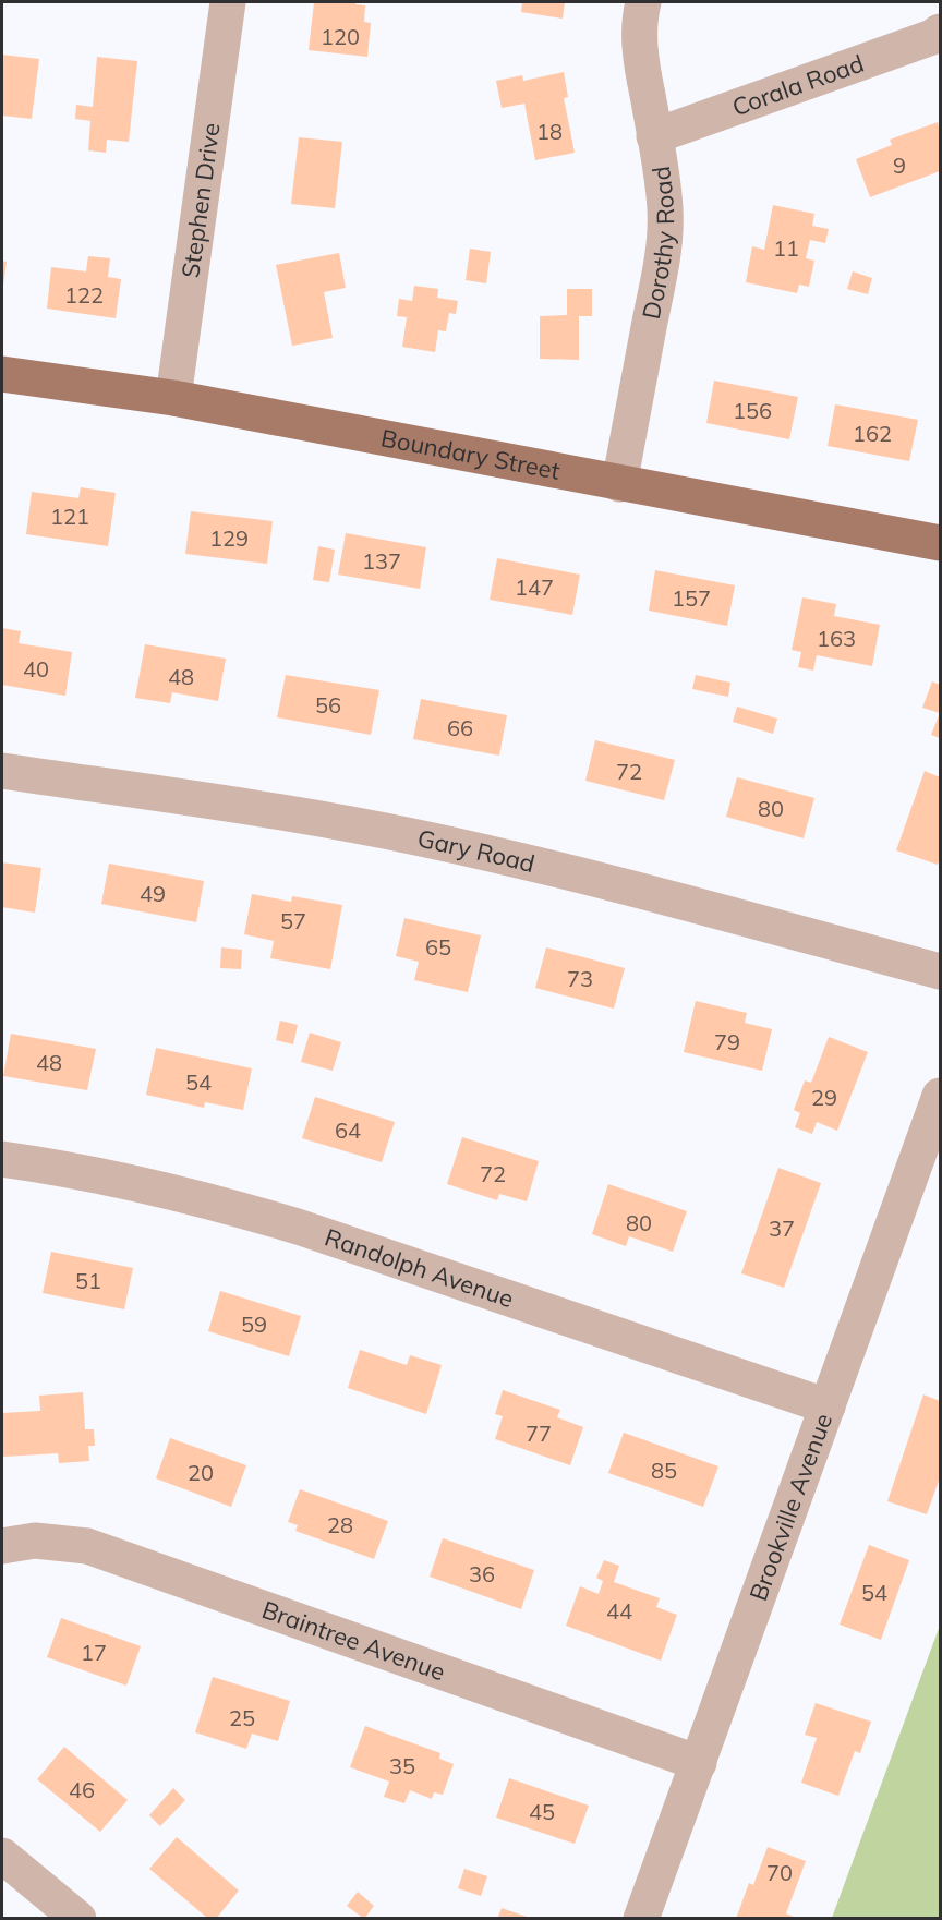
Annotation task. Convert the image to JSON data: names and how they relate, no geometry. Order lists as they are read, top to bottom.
{
  "streets": {
    "main road": ["Boundary Street"],
    "street": [
      "Corala Road",
      "Stephen Drive",
      "Dorothy Road",
      "Gary Road",
      "Randolph Avenue",
      "Brookville Avenue",
      "Braintree Avenue"
    ]
  },
  "crossings": [
    ["Corala Road", "Dorothy Road"],
    ["Stephen Drive", "Boundary Street"],
    ["Dorothy Road", "Boundary Street"],
    ["Randolph Avenue", "Brookville Avenue"],
    ["Brookville Avenue", "Braintree Avenue"]
  ],
  "house_numbers": [
    "120",
    "18",
    "9",
    "11",
    "122",
    "156",
    "162",
    "121",
    "129",
    "137",
    "147",
    "157",
    "163",
    "40",
    "48",
    "56",
    "66",
    "72",
    "80",
    "49",
    "57",
    "65",
    "73",
    "79",
    "48",
    "54",
    "29",
    "64",
    "72",
    "80",
    "37",
    "51",
    "59",
    "77",
    "85",
    "20",
    "28",
    "36",
    "54",
    "44",
    "17",
    "25",
    "35",
    "46",
    "45",
    "70"
  ]
}
